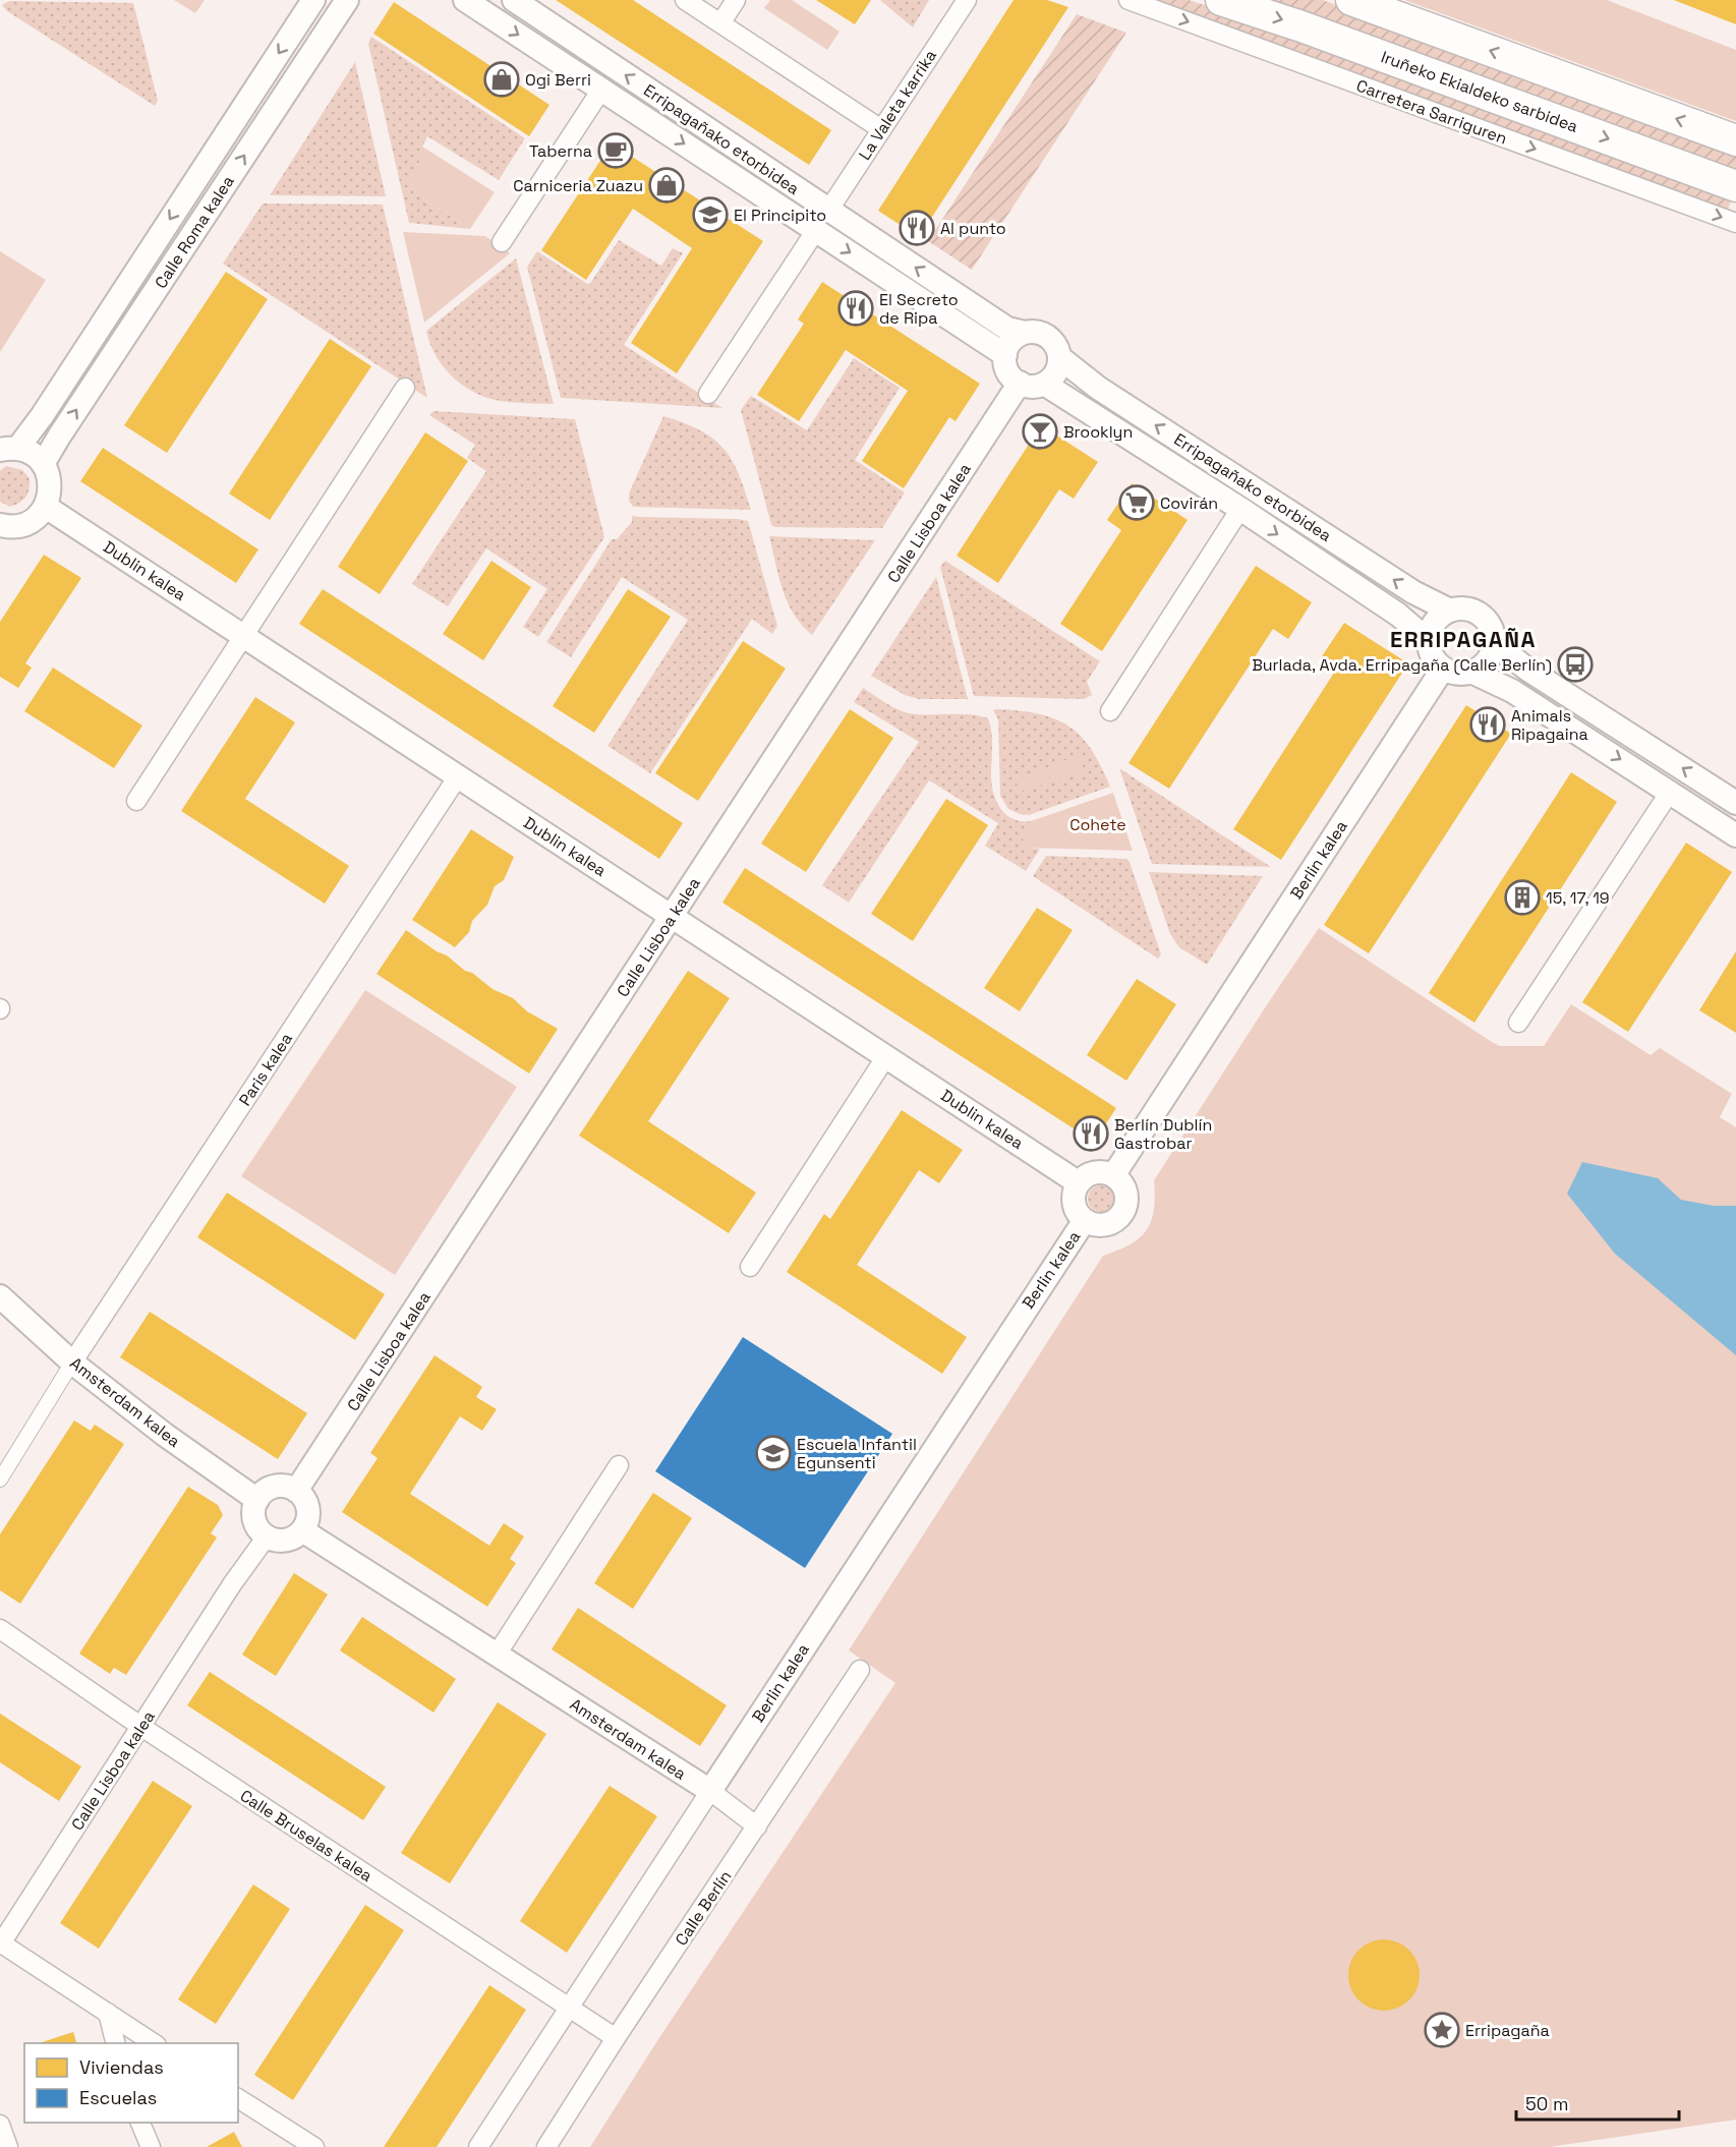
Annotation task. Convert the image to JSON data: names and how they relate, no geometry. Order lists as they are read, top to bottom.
{
  "streets": {
    "highway": ["Iruñeko Ekialdeko sarbidea"],
    "street": [
      "La Valeta karrika",
      "Carretera Sarriguren",
      "Erripagañako etorbidea",
      "Calle Roma kalea",
      "Calle Lisboa kalea",
      "Dublin kalea",
      "Berlin kalea",
      "Paris kalea",
      "Amsterdam kalea",
      "Calle Bruselas kalea",
      "Calle Berlín"
    ]
  },
  "crossings": [
    ["La Valeta karrika", "Erripagañako etorbidea"],
    ["Erripagañako etorbidea", "Calle Lisboa kalea"],
    ["Erripagañako etorbidea", "Berlin kalea"],
    ["Calle Lisboa kalea", "Dublin kalea"],
    ["Calle Lisboa kalea", "Amsterdam kalea"],
    ["Calle Lisboa kalea", "Calle Bruselas kalea"],
    ["Dublin kalea", "Berlin kalea"],
    ["Dublin kalea", "Paris kalea"],
    ["Berlin kalea", "Amsterdam kalea"],
    ["Berlin kalea", "Calle Bruselas kalea"],
    ["Paris kalea", "Amsterdam kalea"],
    ["Amsterdam kalea", "Calle Berlín"],
    ["Calle Bruselas kalea", "Calle Berlín"]
  ],
  "one_way": ["Carretera Sarriguren"],
  "districts": ["ERRIPAGAÑA"],
  "parks": ["Cohete"],
  "places": {
    "shop": ["Ogi Berri", "Carniceria Zuazu"],
    "cafe": ["Taberna"],
    "school or university": ["El Principito", "Escuela Infantil Egunsenti"],
    "restaurant": [
      "Al punto",
      "El Secreto de Ripa",
      "Animals Ripagaina",
      "Berlín Dublín Gastrobar"
    ],
    "bar": ["Brooklyn"],
    "supermarket": ["Covirán"],
    "bus stop": ["Burlada, Avda. Erripagaña (Calle Berlín)"],
    "building": ["15, 17, 19"],
    "place": ["Erripagaña"]
  },
  "legend": ["Viviendas", "Escuelas"],
  "scale_bar": "50 m"
}
